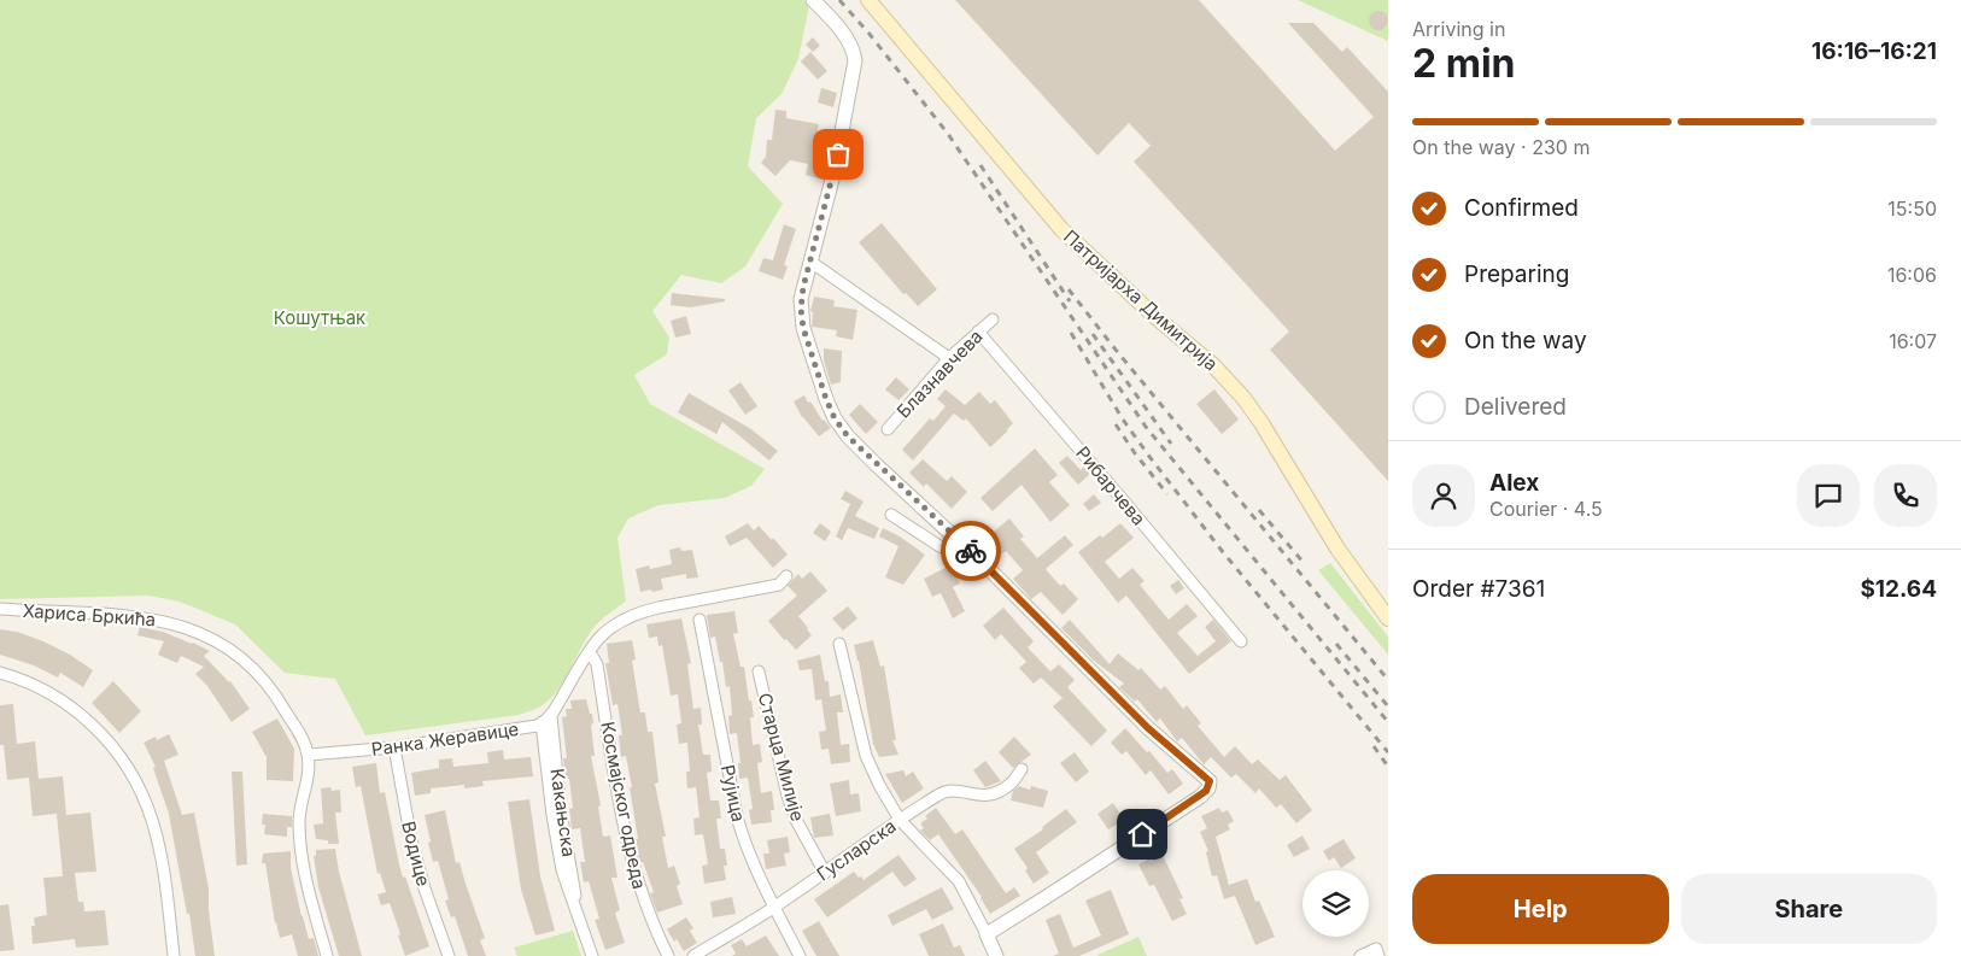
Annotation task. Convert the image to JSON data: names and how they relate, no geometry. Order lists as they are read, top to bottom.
{
  "streets": {
    "main road": ["Патријарха Димитрија"],
    "street": [
      "Блазнавчева",
      "Рибарчева",
      "Хариса Бркића",
      "Ранка Жеравице",
      "Старца Милије",
      "Рујица",
      "Космајског одреда",
      "Какањска",
      "Гусларска",
      "Водице"
    ]
  },
  "crossings": [
    ["Блазнавчева", "Рибарчева"],
    ["Хариса Бркића", "Ранка Жеравице"],
    ["Ранка Жеравице", "Какањска"],
    ["Ранка Жеравице", "Водице"],
    ["Старца Милије", "Гусларска"],
    ["Рујица", "Гусларска"]
  ],
  "parks": ["Кошутњак"],
  "page": {
    "heading": ["2 min", "Arriving in", "16:16–16:21"],
    "panel": [
      "Alex",
      "Courier · 4.5",
      "Order #7361",
      "$12.64"
    ],
    "bar": "On the way · 230 m",
    "list": [
      ["Confirmed", "15:50"],
      ["Preparing", "16:06"],
      ["On the way", "16:07"],
      "Delivered"
    ],
    "buttons": ["Help", "Share"]
  }
}
